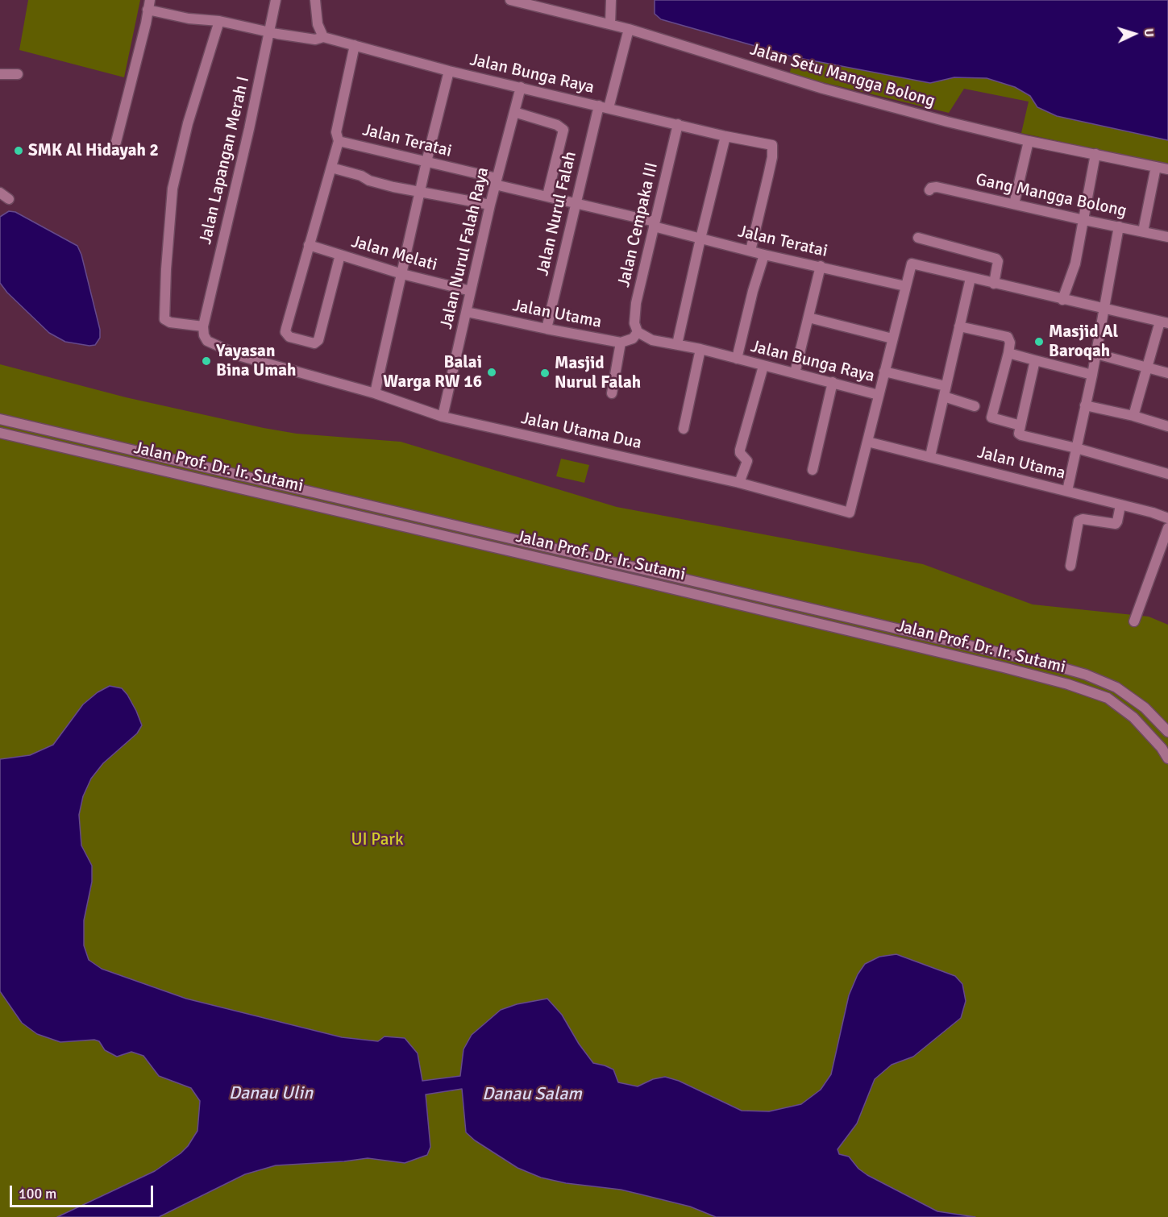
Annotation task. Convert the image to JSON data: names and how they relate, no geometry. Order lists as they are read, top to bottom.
{
  "streets": {
    "street": [
      "Jalan Bunga Raya",
      "Jalan Setu Mangga Bolong",
      "Jalan Teratai",
      "Jalan Lapangan Merah I",
      "Gang Mangga Bolong",
      "Jalan Nurul Falah",
      "Jalan Cempaka III",
      "Jalan Nurul Falah Raya",
      "Jalan Melati",
      "Jalan Utama",
      "Jalan Utama Dua",
      "Jalan Prof. Dr. Ir. Sutami"
    ]
  },
  "crossings": [
    ["Jalan Bunga Raya", "Jalan Teratai"],
    ["Jalan Bunga Raya", "Jalan Lapangan Merah I"],
    ["Jalan Bunga Raya", "Jalan Nurul Falah"],
    ["Jalan Bunga Raya", "Jalan Cempaka III"],
    ["Jalan Bunga Raya", "Jalan Nurul Falah Raya"],
    ["Jalan Bunga Raya", "Jalan Utama"],
    ["Jalan Bunga Raya", "Jalan Utama Dua"],
    ["Jalan Setu Mangga Bolong", "Jalan Nurul Falah"],
    ["Jalan Teratai", "Jalan Nurul Falah"],
    ["Jalan Teratai", "Jalan Cempaka III"],
    ["Jalan Teratai", "Jalan Nurul Falah Raya"],
    ["Jalan Lapangan Merah I", "Jalan Utama Dua"],
    ["Jalan Nurul Falah", "Jalan Utama"],
    ["Jalan Cempaka III", "Jalan Utama"],
    ["Jalan Nurul Falah Raya", "Jalan Melati"],
    ["Jalan Nurul Falah Raya", "Jalan Utama"],
    ["Jalan Nurul Falah Raya", "Jalan Utama Dua"],
    ["Jalan Utama", "Jalan Utama Dua"]
  ],
  "water": ["Danau Ulin", "Danau Salam"],
  "parks": ["UI Park"],
  "places": [
    "SMK Al Hidayah 2",
    "Masjid Al Baroqah",
    "Yayasan Bina Umah",
    "Balai Warga RW 16",
    "Masjid Nurul Falah"
  ],
  "scale_bar": "100 m",
  "north": "right"
}
